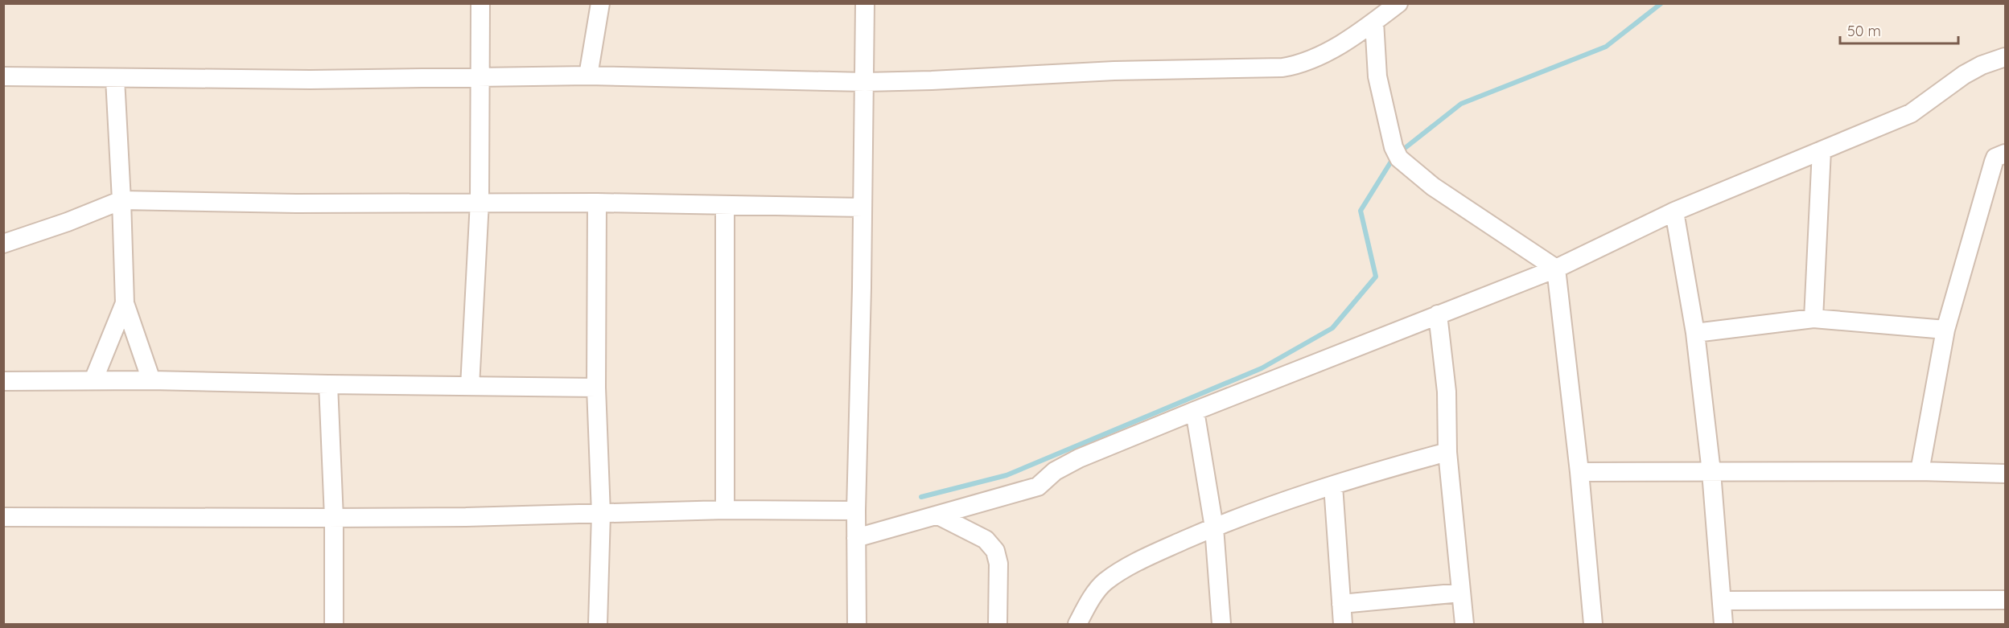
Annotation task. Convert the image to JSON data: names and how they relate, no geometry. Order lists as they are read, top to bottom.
{
  "scale_bar": "50 m"
}
